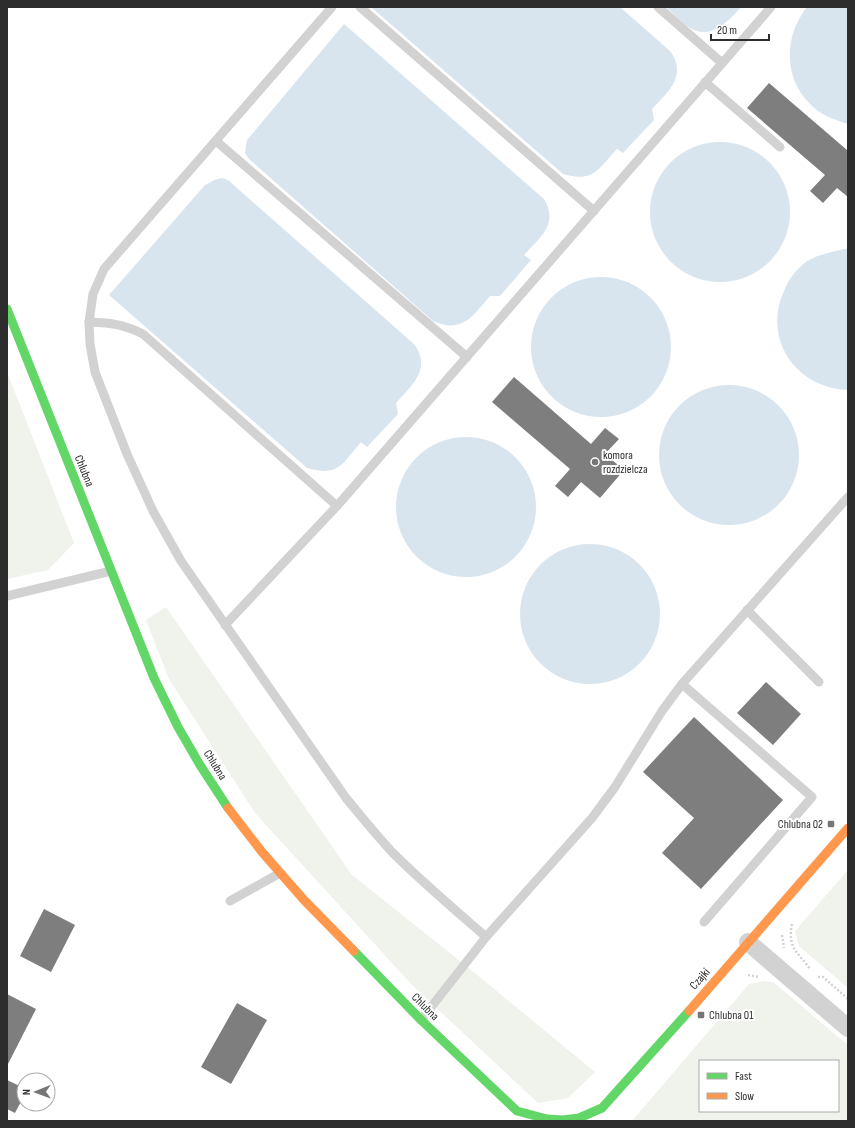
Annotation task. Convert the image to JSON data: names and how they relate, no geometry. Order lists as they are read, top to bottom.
{
  "streets": {
    "street": ["Chlubna", "Czajki"]
  },
  "crossings": [
    ["Chlubna", "Czajki"]
  ],
  "places": {
    "other": ["komora rozdzielcza"],
    "transit": ["Chlubna 02", "Chlubna 01"]
  },
  "legend": ["Fast", "Slow"],
  "scale_bar": "20 m",
  "north": "left"
}
